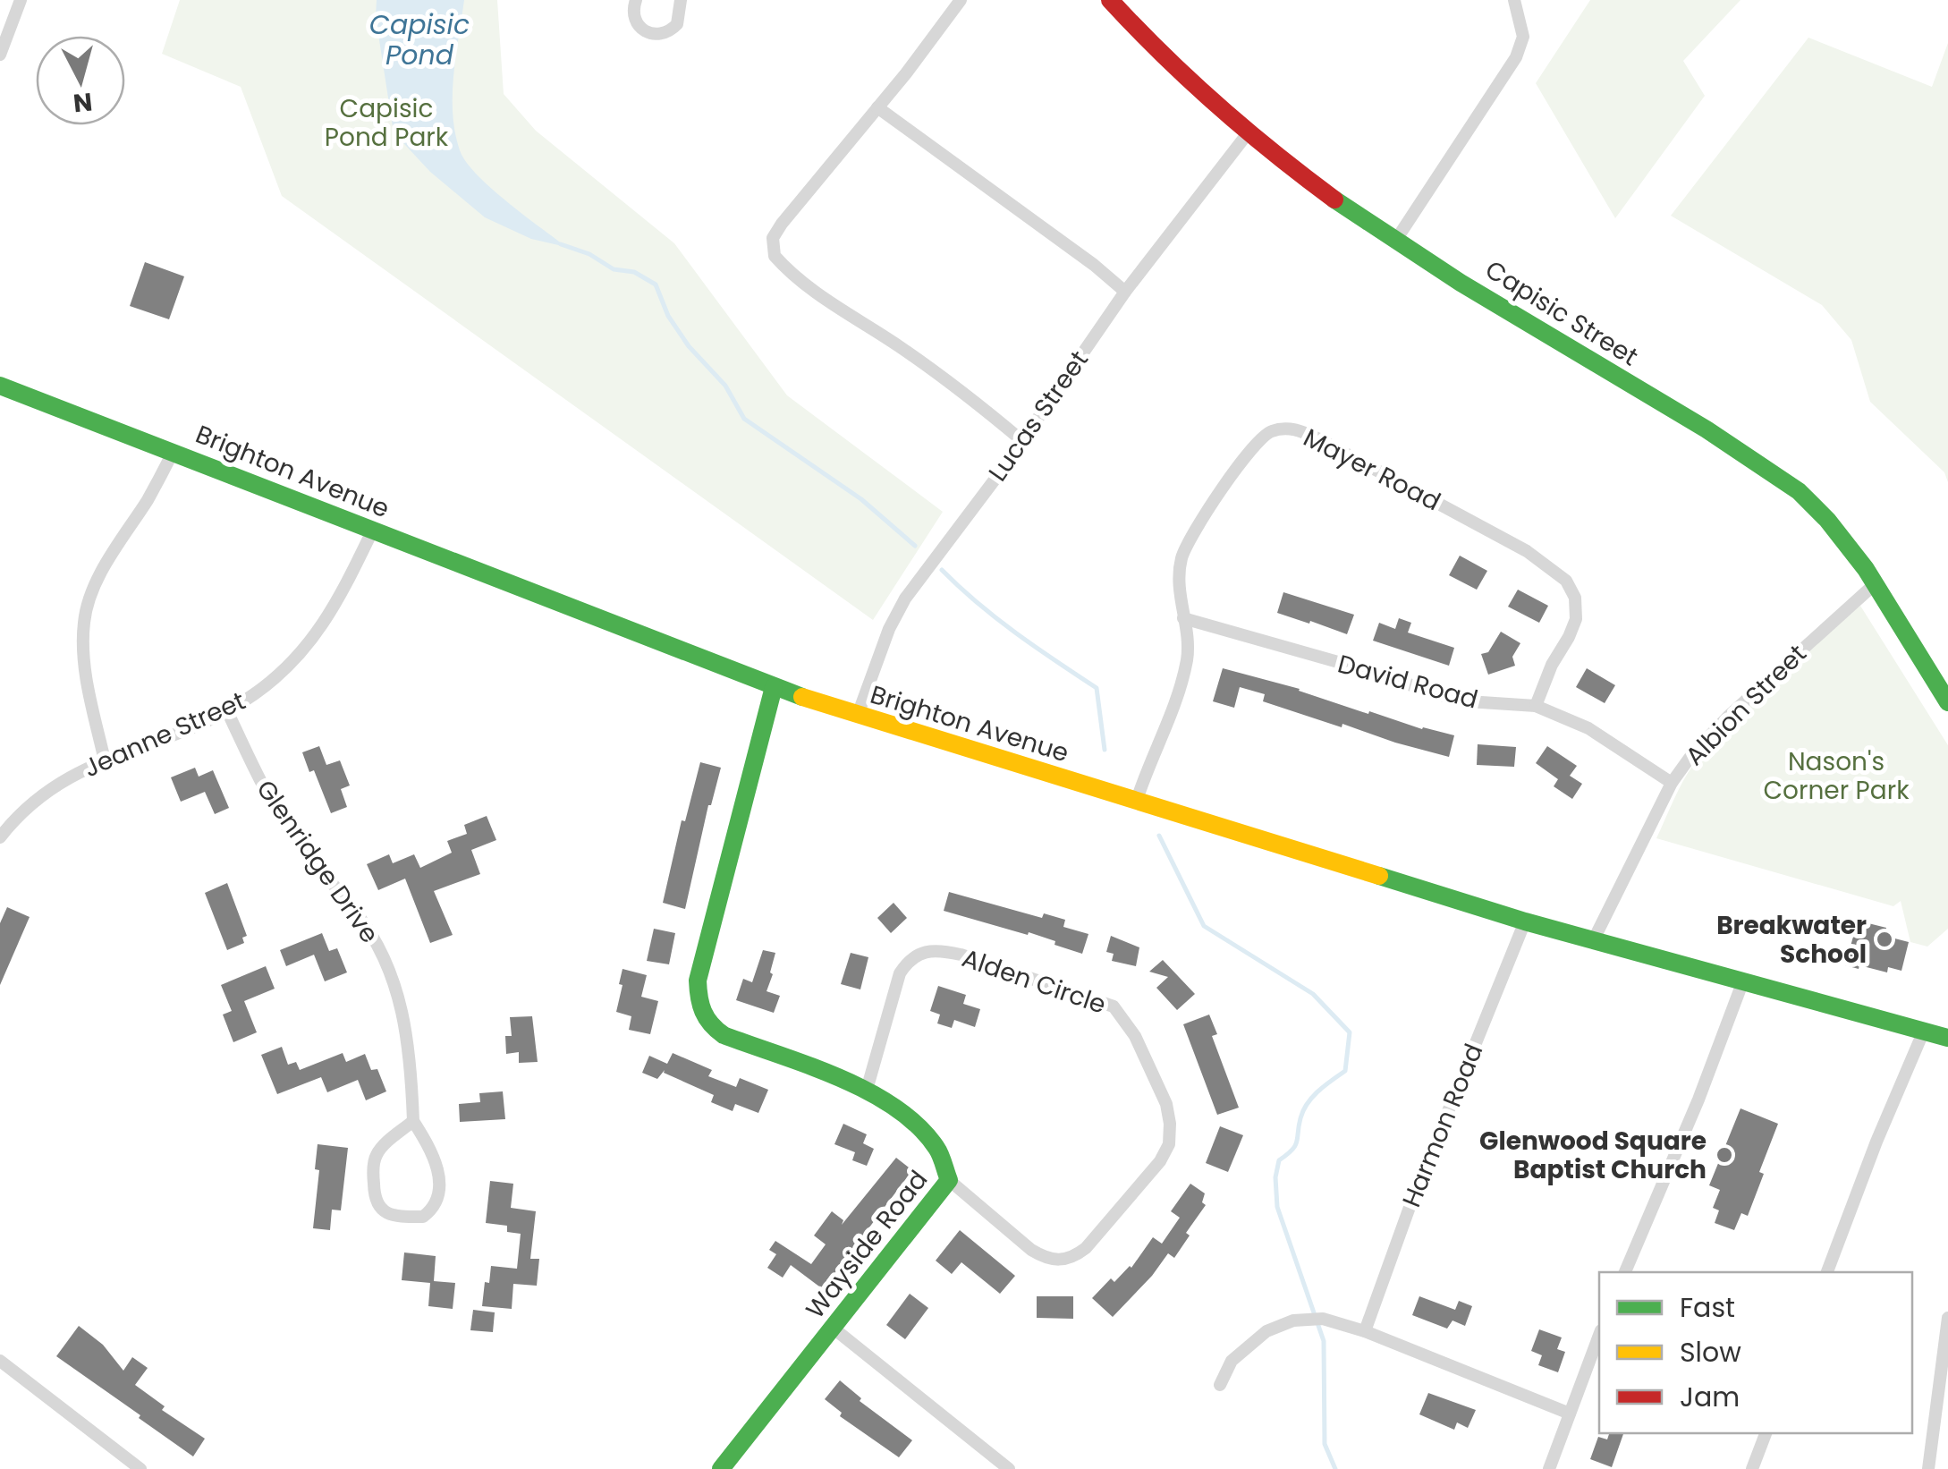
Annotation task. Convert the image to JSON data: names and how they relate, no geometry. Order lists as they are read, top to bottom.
{
  "streets": {
    "street": [
      "Capisic Street",
      "Lucas Street",
      "Mayer Road",
      "Brighton Avenue",
      "David Road",
      "Albion Street",
      "Jeanne Street",
      "Glenridge Drive",
      "Alden Circle",
      "Harmon Road",
      "Wayside Road"
    ]
  },
  "crossings": [
    ["Capisic Street", "Lucas Street"],
    ["Capisic Street", "Albion Street"],
    ["Lucas Street", "Brighton Avenue"],
    ["Mayer Road", "Brighton Avenue"],
    ["Mayer Road", "David Road"],
    ["Brighton Avenue", "Albion Street"],
    ["Brighton Avenue", "Jeanne Street"],
    ["Brighton Avenue", "Harmon Road"],
    ["Brighton Avenue", "Wayside Road"],
    ["David Road", "Albion Street"],
    ["Jeanne Street", "Glenridge Drive"],
    ["Alden Circle", "Wayside Road"]
  ],
  "water": ["Capisic Pond"],
  "parks": ["Capisic Pond Park", "Nason's Corner Park"],
  "places": ["Breakwater School", "Glenwood Square Baptist Church"],
  "legend": ["Fast", "Slow", "Jam"],
  "north": "bottom"
}
